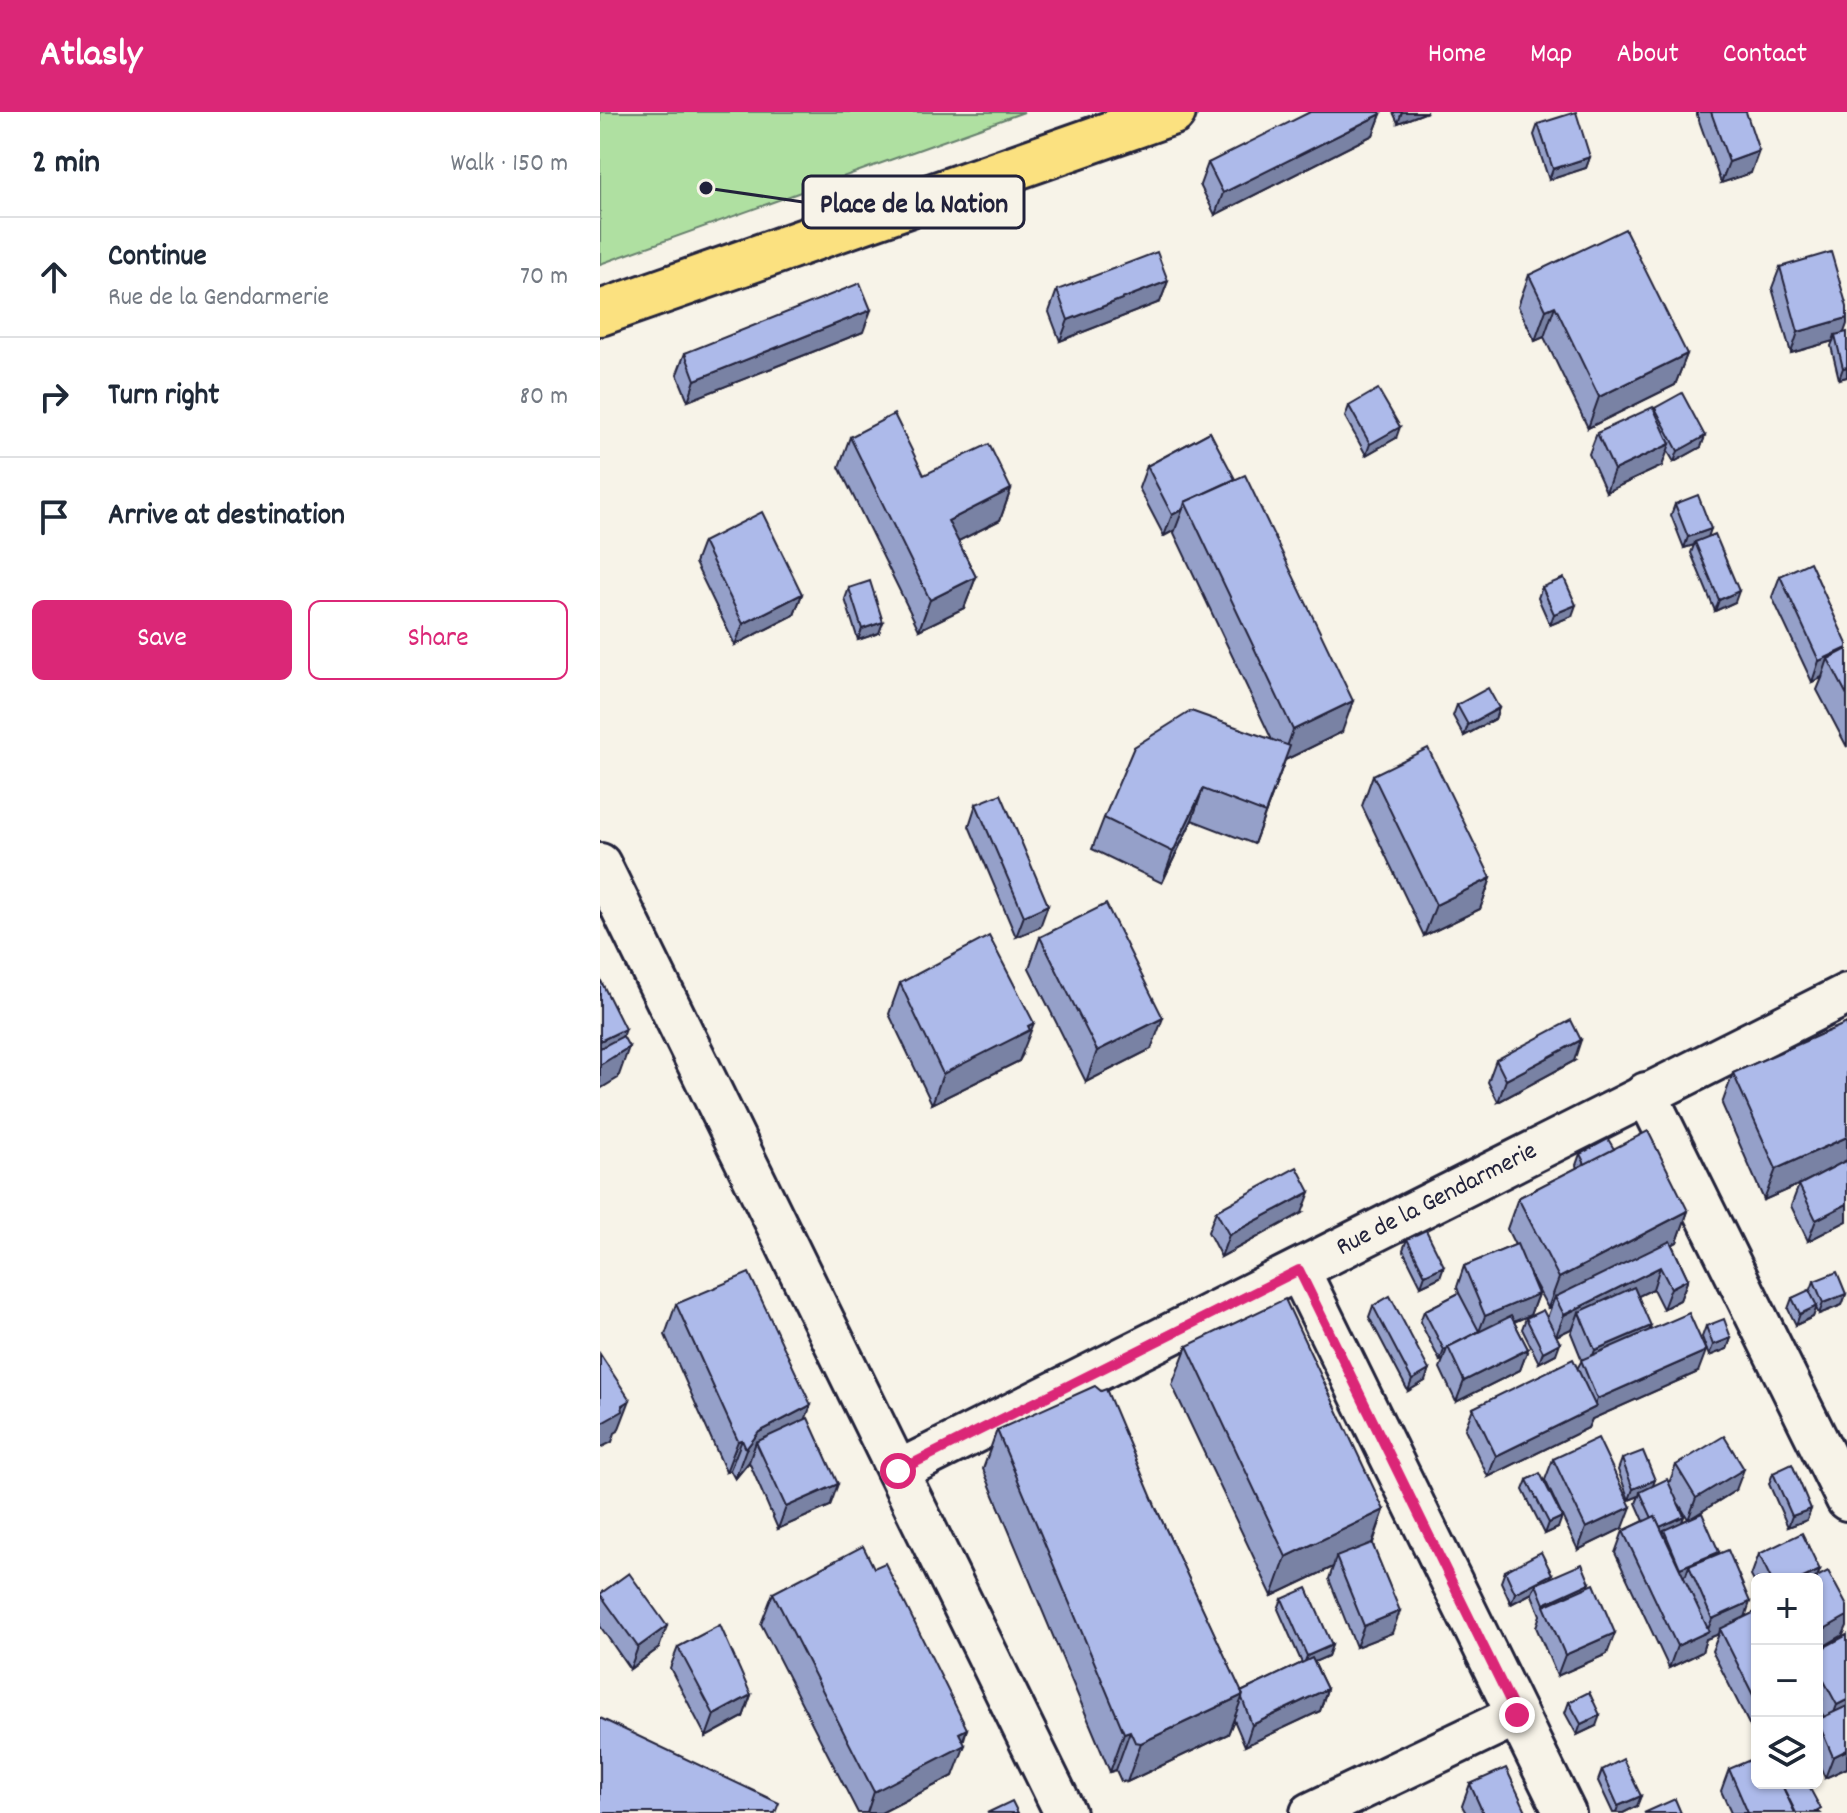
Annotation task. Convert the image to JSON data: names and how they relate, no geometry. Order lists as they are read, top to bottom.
{
  "streets": {
    "street": ["Rue de la Gendarmerie"]
  },
  "places": ["Place de la Nation"],
  "page": {
    "header": "Atlasly",
    "nav": [
      "Home",
      "Map",
      "About",
      "Contact"
    ],
    "heading": ["2 min", "Walk · 150 m"],
    "list": [
      ["Continue", "Rue de la Gendarmerie", "70 m"],
      ["Turn right", "80 m"],
      "Arrive at destination"
    ],
    "buttons": ["Save", "Share"],
    "map_buttons": ["+", "−"]
  }
}
